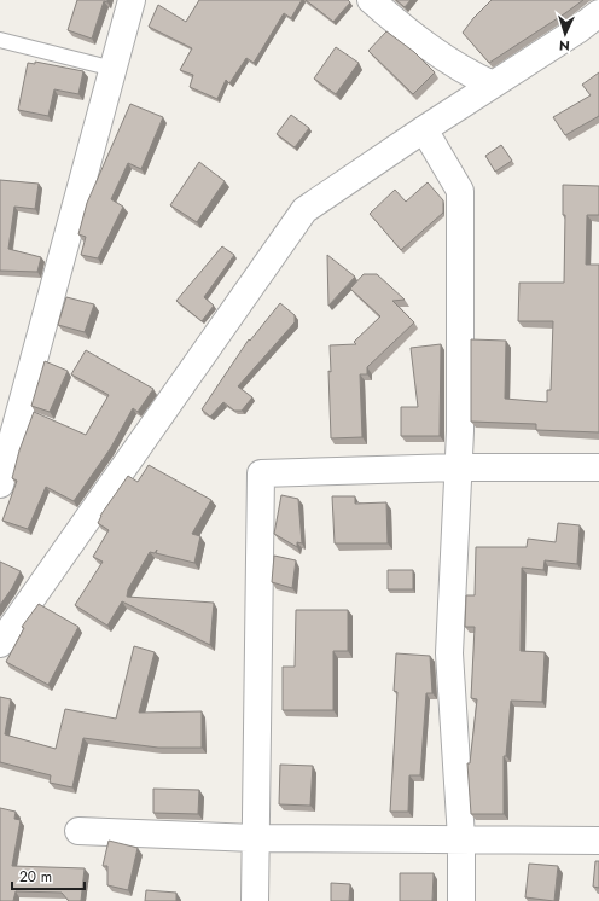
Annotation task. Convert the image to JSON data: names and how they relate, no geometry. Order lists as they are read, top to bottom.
{
  "scale_bar": "20 m",
  "north": "bottom"
}
